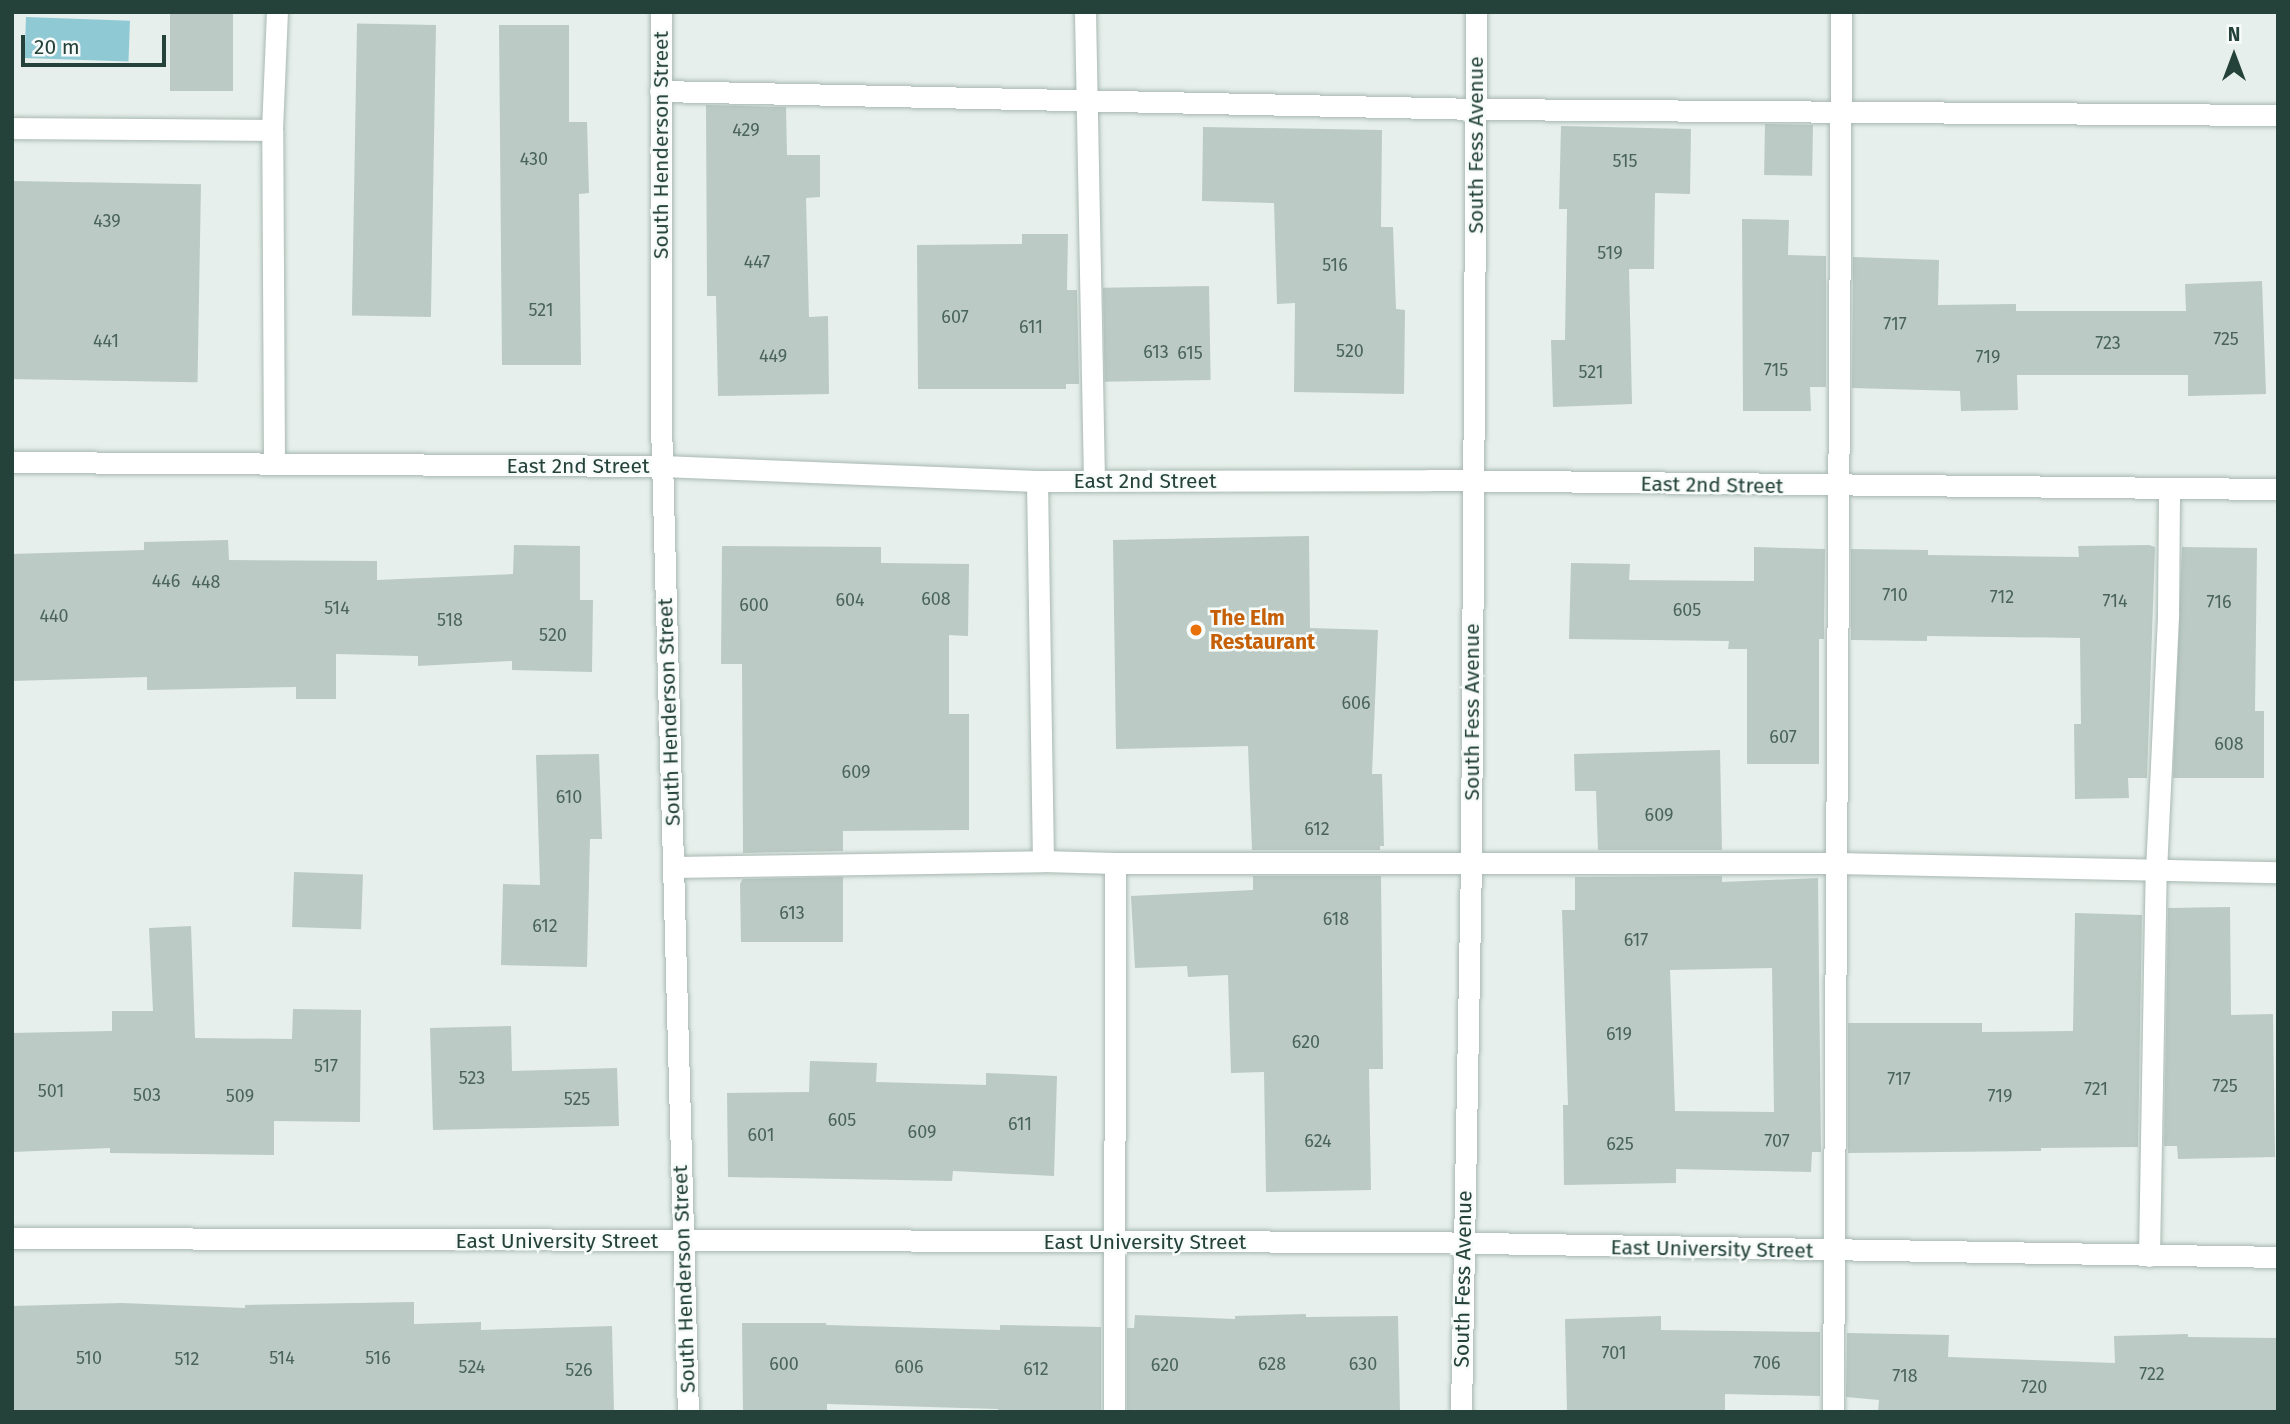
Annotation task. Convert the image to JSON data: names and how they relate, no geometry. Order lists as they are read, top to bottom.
{
  "streets": {
    "street": [
      "South Henderson Street",
      "South Fess Avenue",
      "East 2nd Street",
      "East University Street"
    ]
  },
  "crossings": [
    ["South Henderson Street", "East 2nd Street"],
    ["South Henderson Street", "East University Street"],
    ["South Fess Avenue", "East 2nd Street"],
    ["South Fess Avenue", "East University Street"]
  ],
  "places": ["The Elm Restaurant"],
  "house_numbers": [
    "429",
    "430",
    "515",
    "439",
    "519",
    "447",
    "516",
    "521",
    "607",
    "717",
    "611",
    "725",
    "441",
    "723",
    "520",
    "613",
    "615",
    "449",
    "719",
    "715",
    "521",
    "446",
    "448",
    "710",
    "712",
    "608",
    "604",
    "714",
    "716",
    "600",
    "514",
    "605",
    "440",
    "518",
    "520",
    "606",
    "607",
    "608",
    "609",
    "610",
    "609",
    "612",
    "613",
    "618",
    "612",
    "617",
    "619",
    "620",
    "517",
    "523",
    "717",
    "725",
    "721",
    "501",
    "503",
    "509",
    "719",
    "525",
    "605",
    "611",
    "609",
    "601",
    "624",
    "707",
    "625",
    "701",
    "510",
    "514",
    "516",
    "512",
    "706",
    "600",
    "628",
    "630",
    "620",
    "524",
    "606",
    "612",
    "526",
    "722",
    "718",
    "720"
  ],
  "scale_bar": "20 m",
  "north": "top"
}
